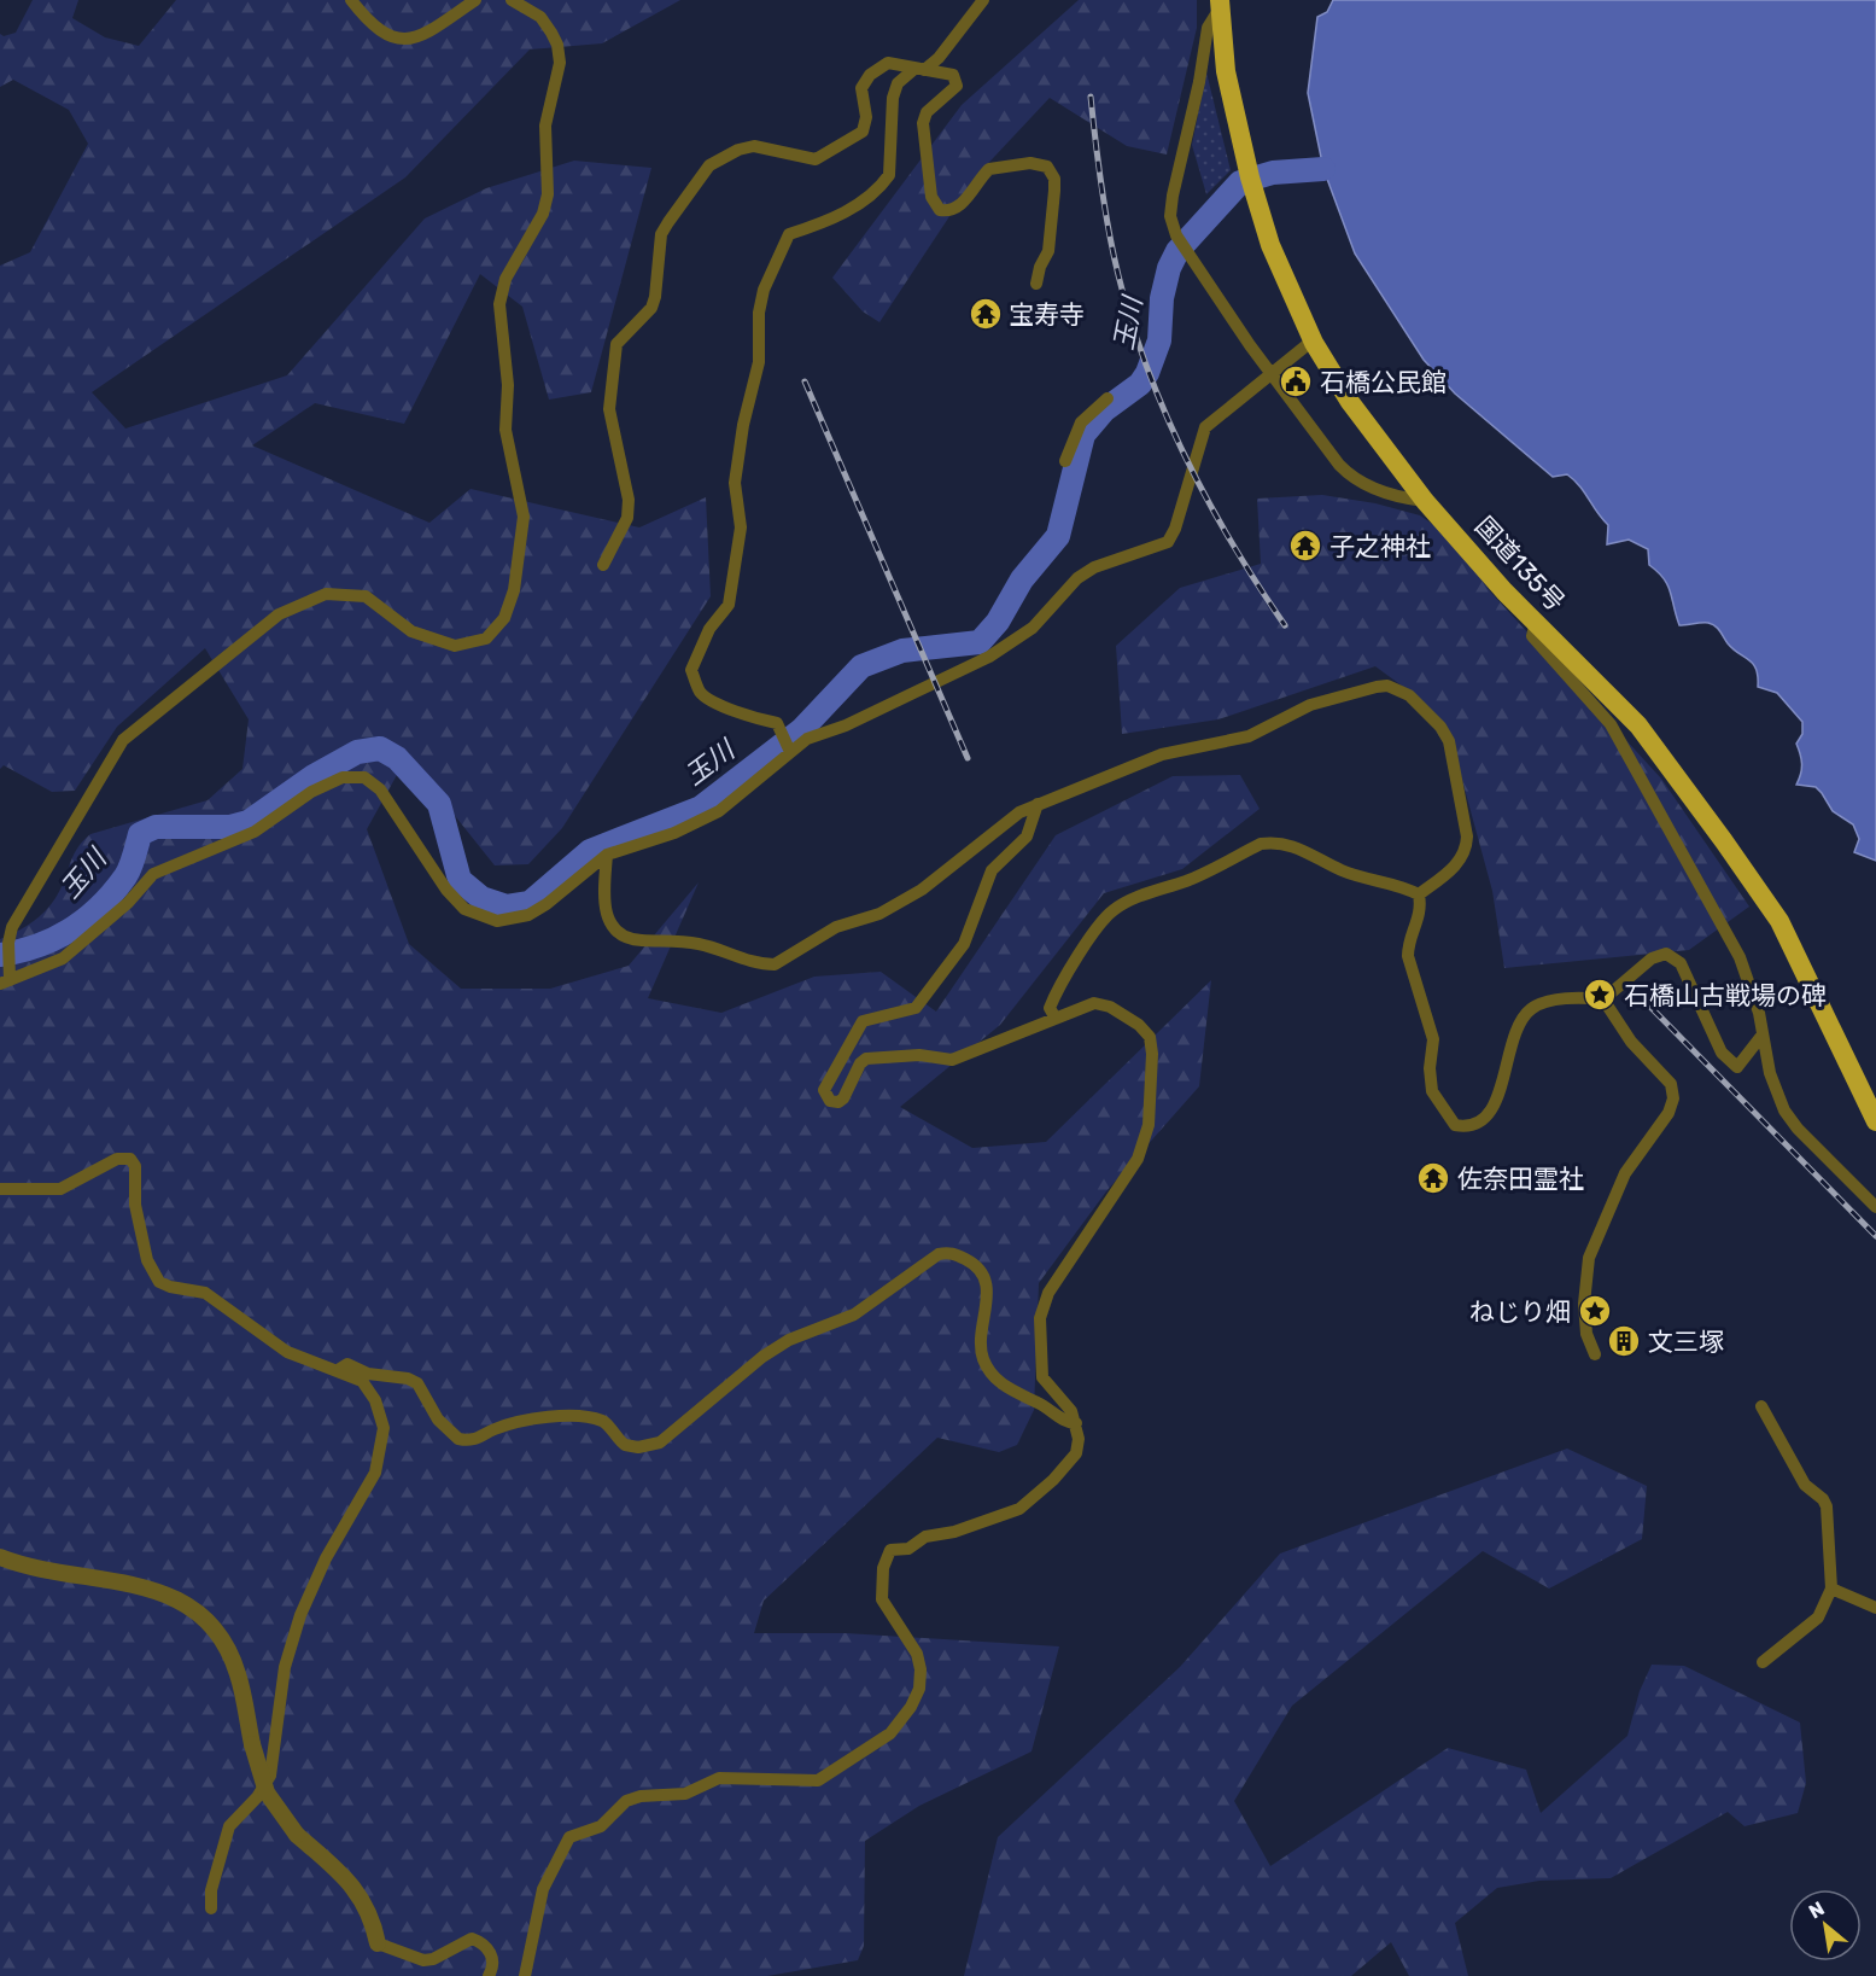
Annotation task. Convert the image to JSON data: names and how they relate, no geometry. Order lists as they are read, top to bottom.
{
  "streets": {
    "highway": ["国道135号"]
  },
  "water": ["玉川"],
  "places": {
    "temple": ["宝寿寺", "子之神社", "佐奈田霊社"],
    "public building": ["石橋公民館"],
    "place": ["石橋山古戦場の碑", "ねじり畑"],
    "building": ["文三塚"]
  },
  "north": "top left"
}
